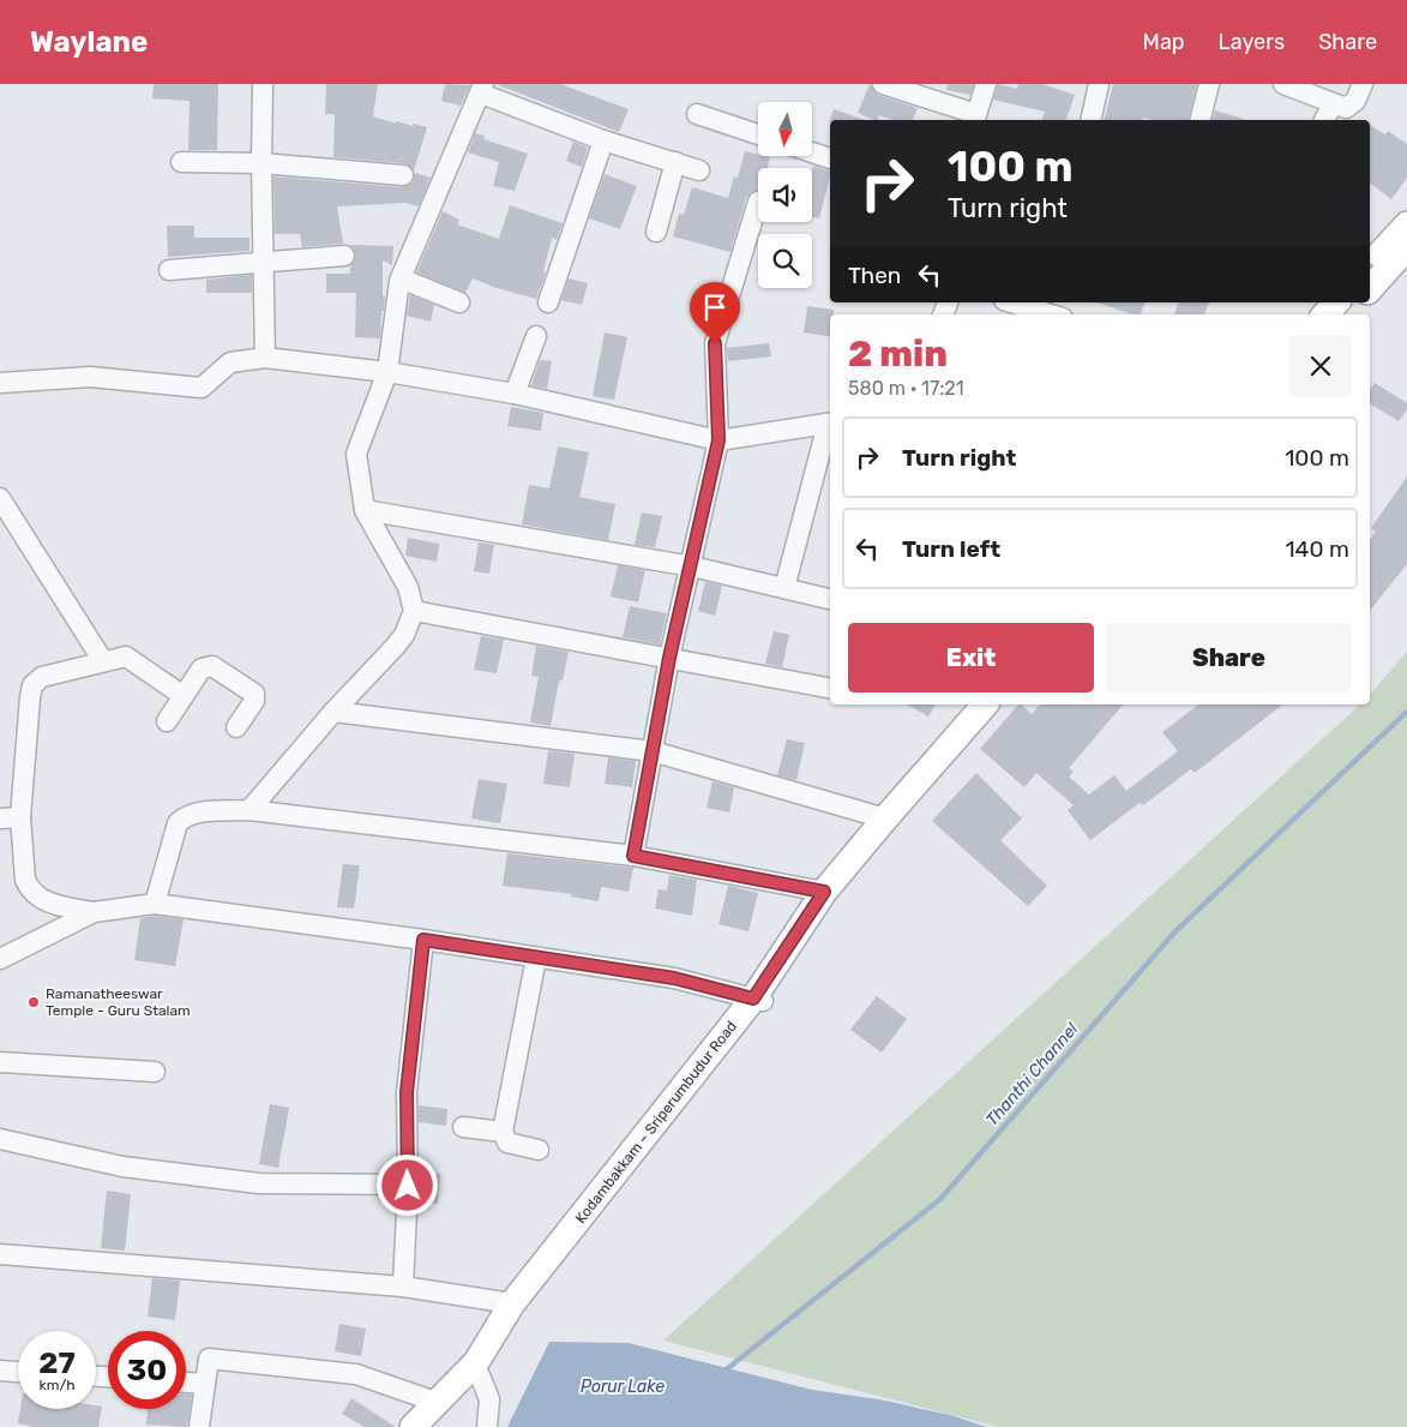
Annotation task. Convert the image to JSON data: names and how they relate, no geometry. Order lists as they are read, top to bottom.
{
  "streets": {
    "main road": ["Kodambakkam – Sriperumbudur Road"]
  },
  "water": ["Thanthi Channel", "Porur Lake"],
  "places": ["Ramanatheeswar Temple - Guru Stalam"],
  "north": "bottom",
  "page": {
    "header": "Waylane",
    "nav": ["Map", "Layers", "Share"],
    "turn": ["100 m", "Turn right"],
    "then": "Then",
    "heading": ["2 min", "580 m · 17:21"],
    "list": [
      {
        "name": "Turn right",
        "value": "100 m"
      },
      {
        "name": "Turn left",
        "value": "140 m"
      }
    ],
    "buttons": ["Exit", "Share"],
    "speed": "27 km/h",
    "limit": "30"
  }
}
